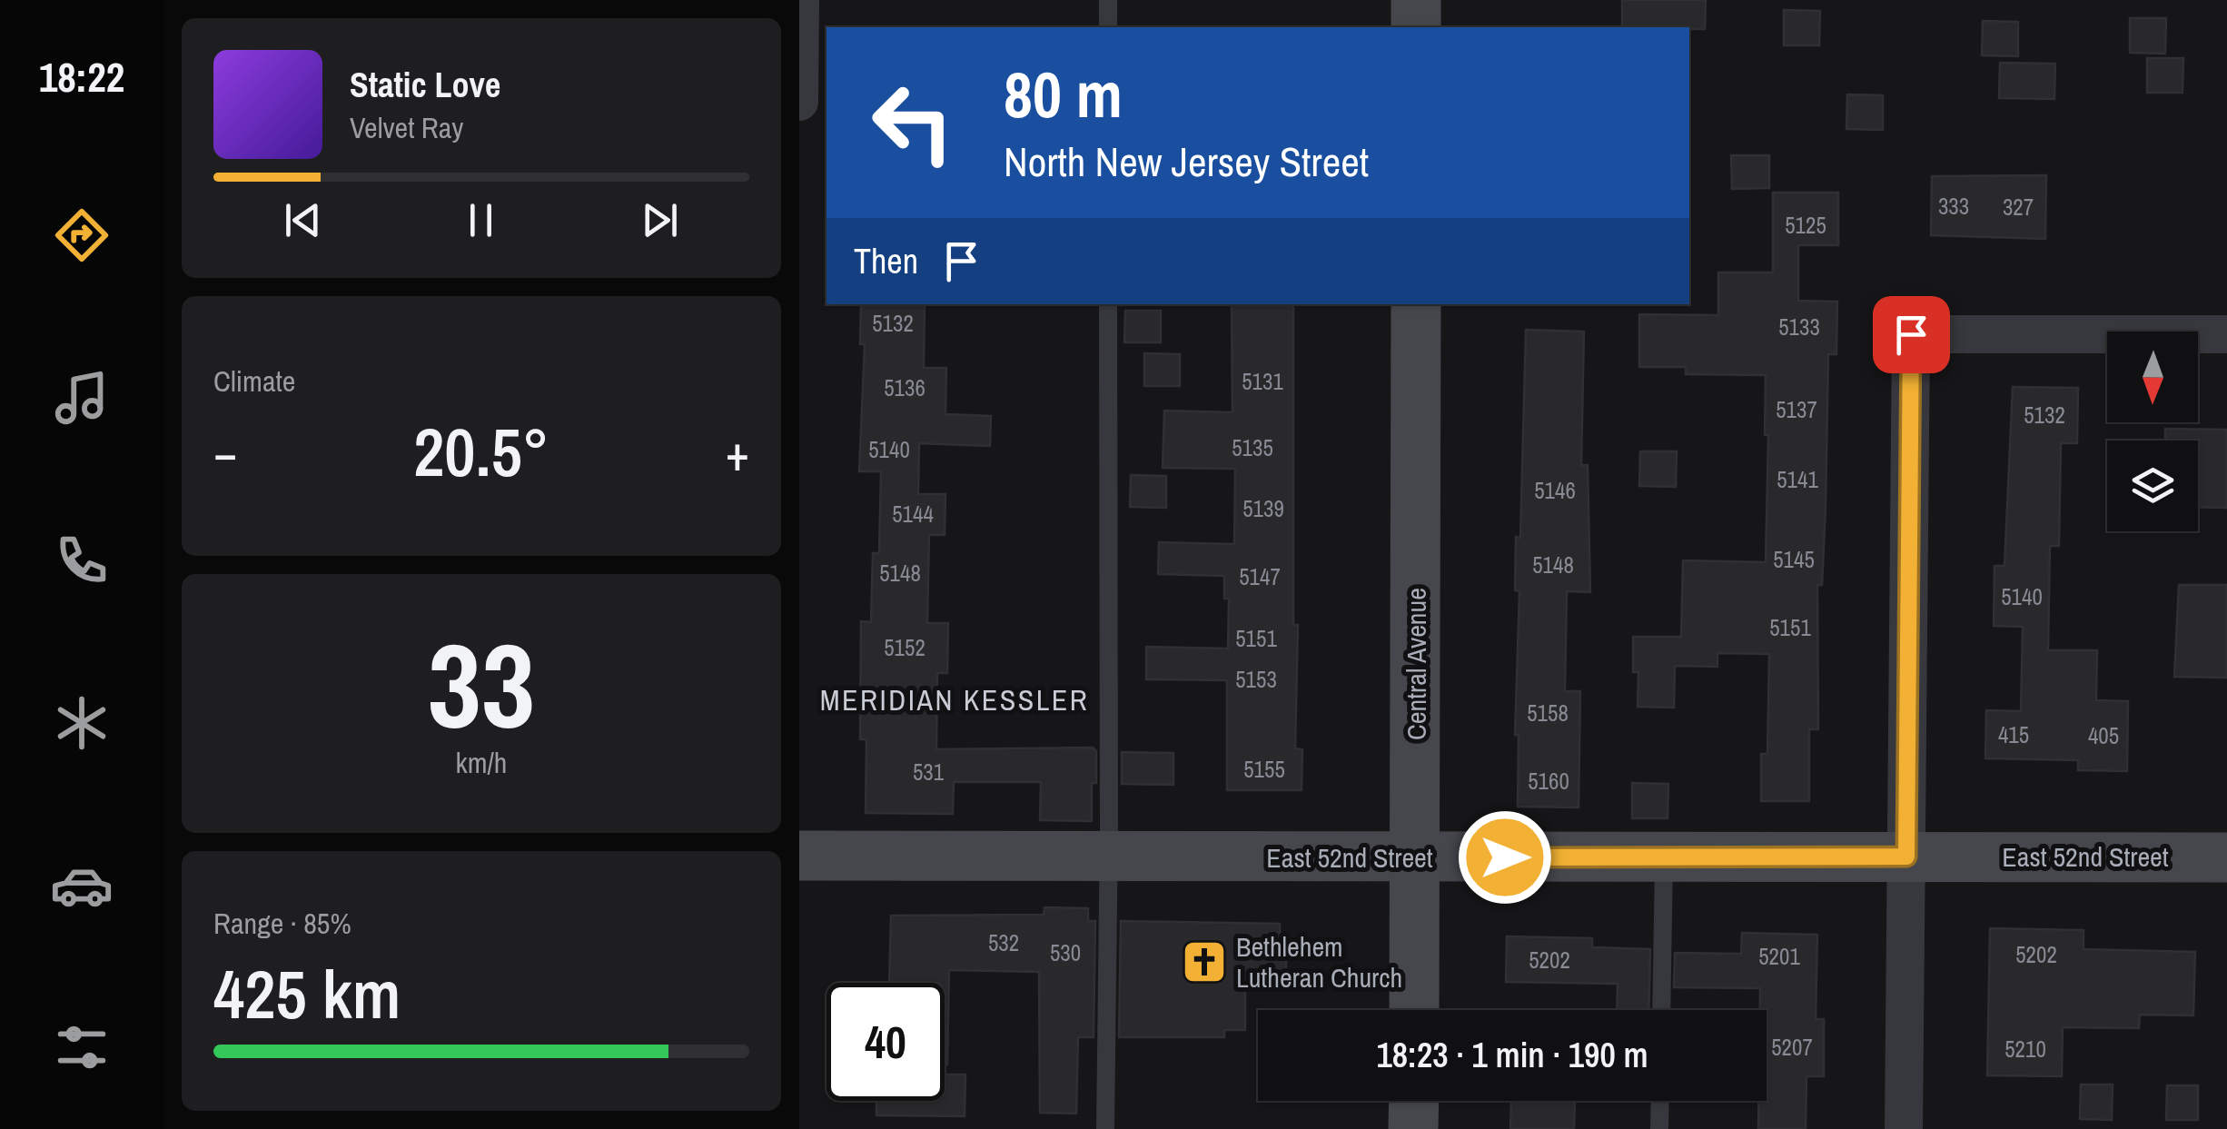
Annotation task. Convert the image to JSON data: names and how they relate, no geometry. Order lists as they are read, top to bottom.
{
  "streets": {
    "street": ["Central Avenue", "East 52nd Street"]
  },
  "crossings": [
    ["Central Avenue", "East 52nd Street"]
  ],
  "districts": ["MERIDIAN KESSLER"],
  "places": {
    "church": ["Bethlehem Lutheran Church"]
  },
  "house_numbers": [
    "333",
    "327",
    "5125",
    "5132",
    "5133",
    "5131",
    "5136",
    "5137",
    "5132",
    "5135",
    "5140",
    "5141",
    "5146",
    "5139",
    "5144",
    "5145",
    "5148",
    "5148",
    "5147",
    "5140",
    "5151",
    "5151",
    "5152",
    "5153",
    "5158",
    "415",
    "405",
    "5155",
    "531",
    "5160",
    "532",
    "530",
    "5202",
    "5201",
    "5202",
    "5207",
    "5210"
  ],
  "north": "bottom",
  "page": {
    "tabs": "18:22",
    "turn": ["80 m", "North New Jersey Street"],
    "song": ["Static Love", "Velvet Ray"],
    "then": "Then",
    "tile": [
      "Climate",
      ["33", "km/h"],
      ["Range · 85%", "425 km"]
    ],
    "heat": ["−", "20.5°", "+"],
    "limit": "40",
    "trip": "18:23 · 1 min · 190 m"
  }
}
